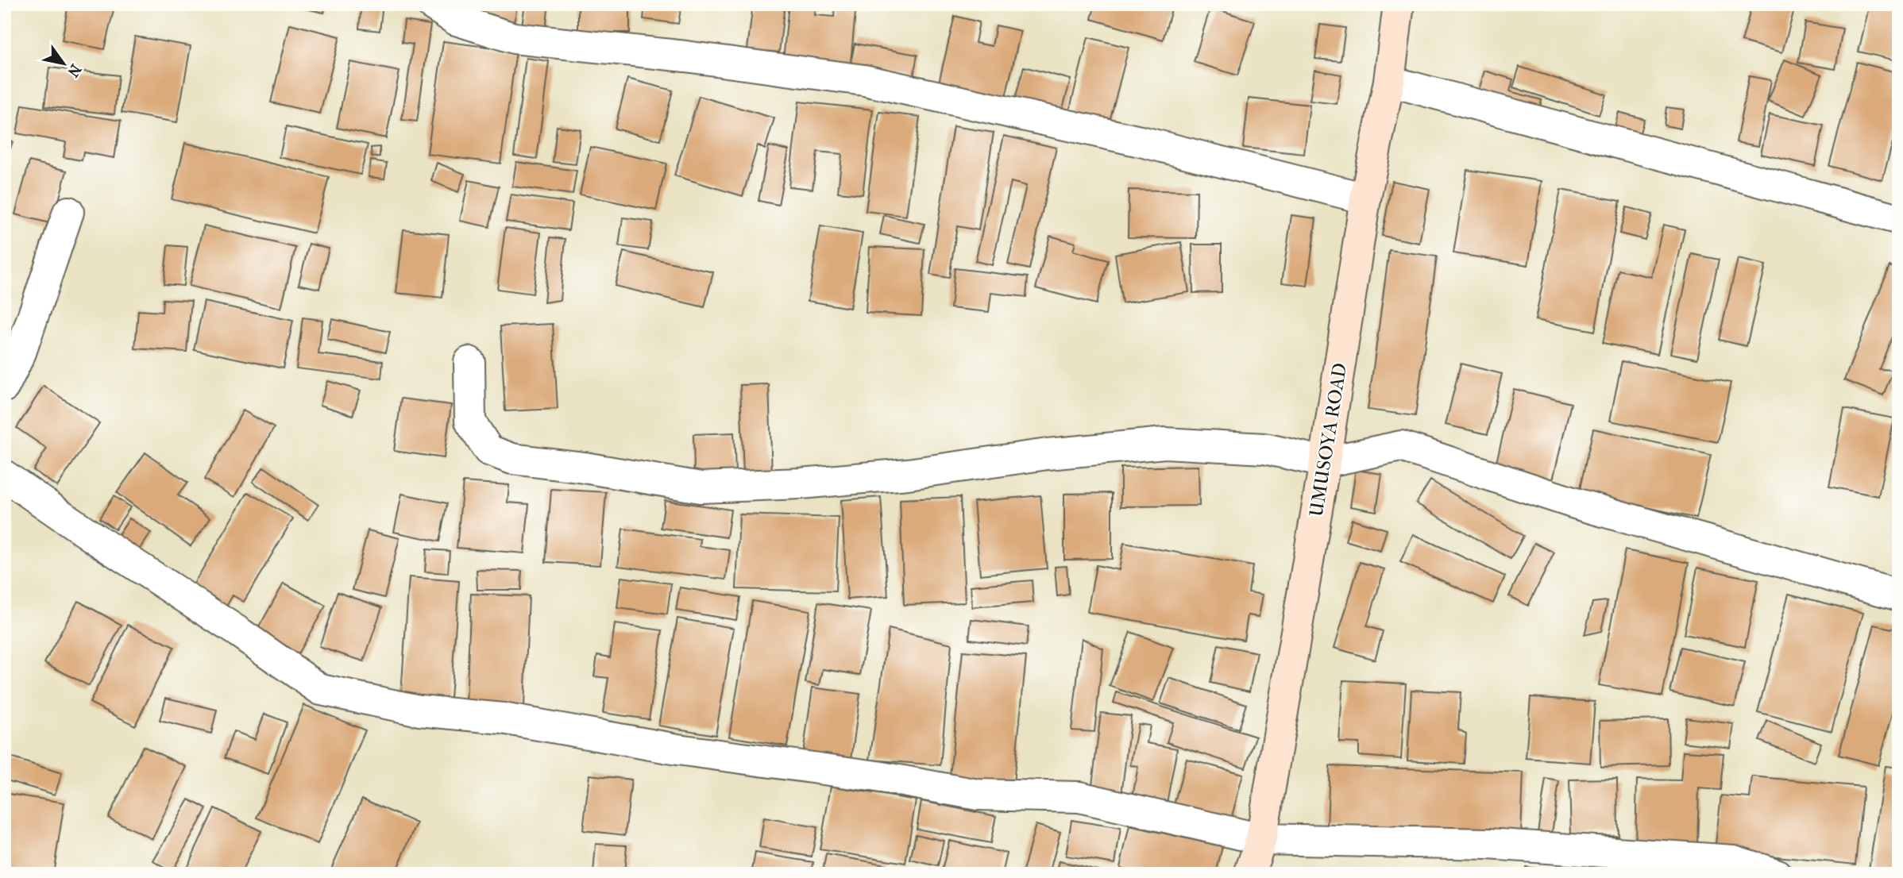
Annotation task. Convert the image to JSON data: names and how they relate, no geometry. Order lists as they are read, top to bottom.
{
  "streets": {
    "main road": ["UMUSOYA ROAD"]
  },
  "north": "bottom right"
}
